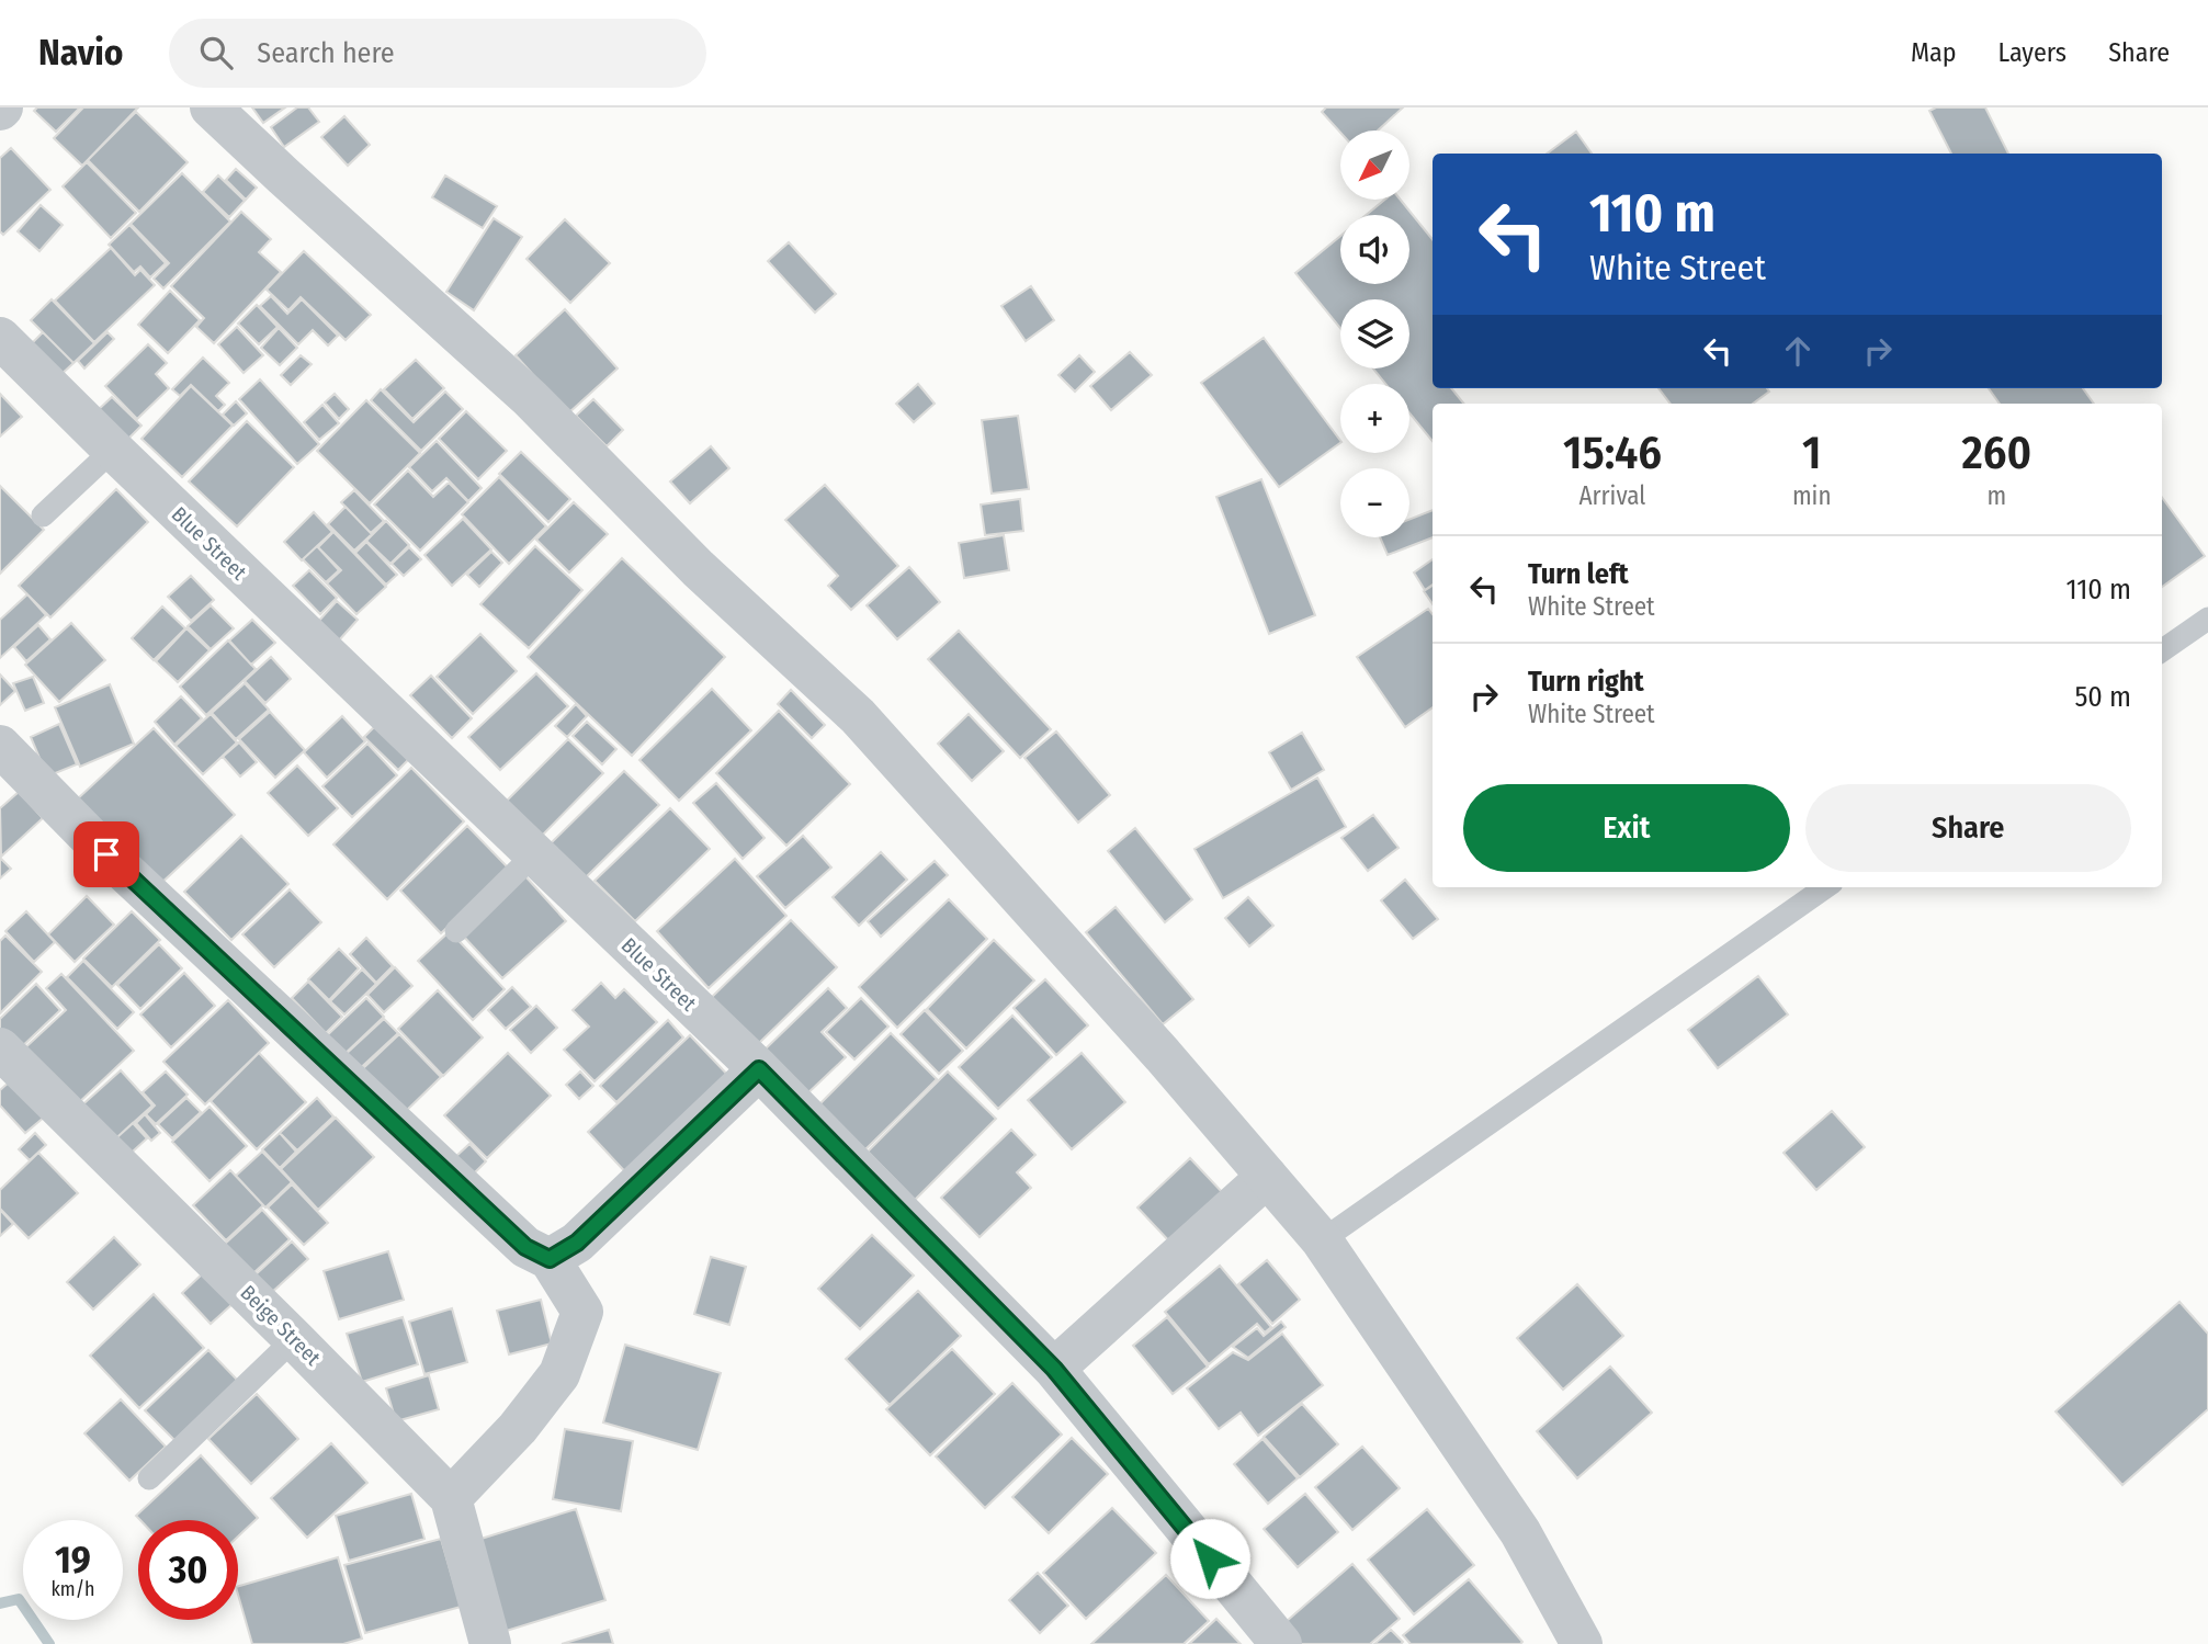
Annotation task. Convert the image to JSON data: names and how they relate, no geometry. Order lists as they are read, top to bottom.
{
  "streets": {
    "street": ["Blue Street", "Beige Street"]
  },
  "north": "bottom left",
  "page": {
    "header": "Navio",
    "search": "Search here",
    "nav": ["Map", "Layers", "Share"],
    "map_buttons": ["+", "−"],
    "turn": ["110 m", "White Street"],
    "eta": [
      "15:46",
      "Arrival",
      "1",
      "min",
      "260",
      "m"
    ],
    "list": [
      {
        "name": "Turn left",
        "note": "White Street",
        "value": "110 m"
      },
      {
        "name": "Turn right",
        "note": "White Street",
        "value": "50 m"
      }
    ],
    "buttons": ["Exit", "Share"],
    "speed": "19 km/h",
    "limit": "30"
  }
}
